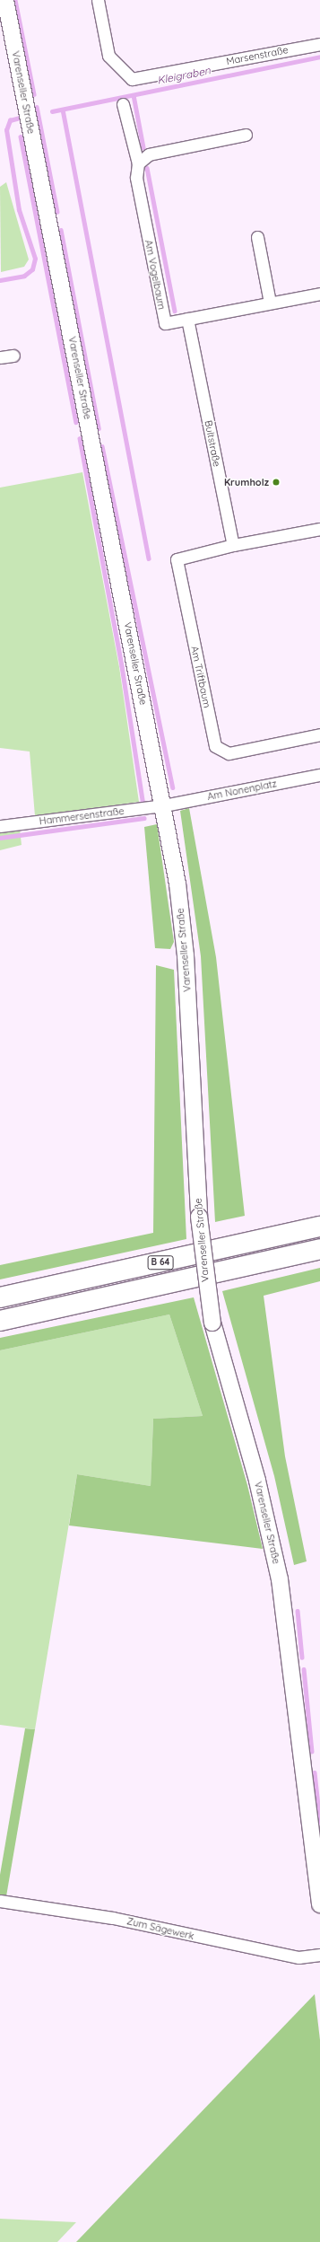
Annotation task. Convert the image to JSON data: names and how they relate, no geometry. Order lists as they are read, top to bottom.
{
  "streets": {
    "highway": ["B 64"],
    "main road": ["Varenseller Straße"],
    "street": [
      "Marsenstraße",
      "Am Vogelbaum",
      "Bultstraße",
      "Am Triftbaum",
      "Am Nonenplatz",
      "Hammersenstraße",
      "Zum Sägewerk"
    ]
  },
  "crossings": [
    ["Varenseller Straße", "Am Nonenplatz"],
    ["Varenseller Straße", "Hammersenstraße"],
    ["Am Vogelbaum", "Bultstraße"],
    ["Bultstraße", "Am Triftbaum"],
    ["Am Nonenplatz", "Hammersenstraße"]
  ],
  "water": ["Kleigraben"],
  "places": ["Krumholz"]
}
